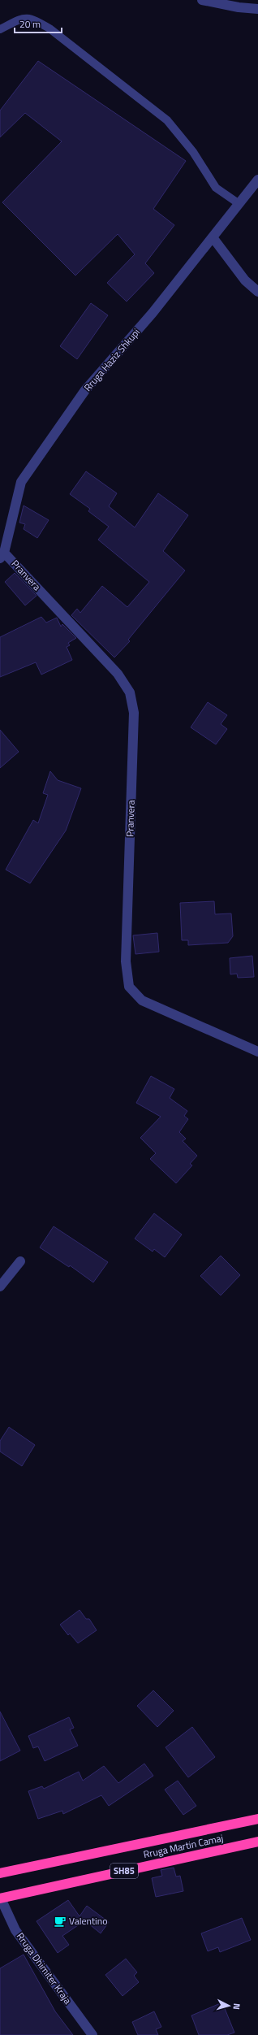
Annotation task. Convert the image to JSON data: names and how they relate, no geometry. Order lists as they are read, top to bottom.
{
  "streets": {
    "highway": ["Rruga Martin Camaj", "SH85"],
    "street": ["Rruga Haziz Shkupi", "Pranvera", "Rruga Dhimiter Kraja"]
  },
  "crossings": [
    ["Rruga Haziz Shkupi", "Pranvera"],
    ["Rruga Martin Camaj", "Rruga Dhimiter Kraja"]
  ],
  "places": {
    "cafe": ["Valentino"]
  },
  "scale_bar": "20 m",
  "north": "right"
}
